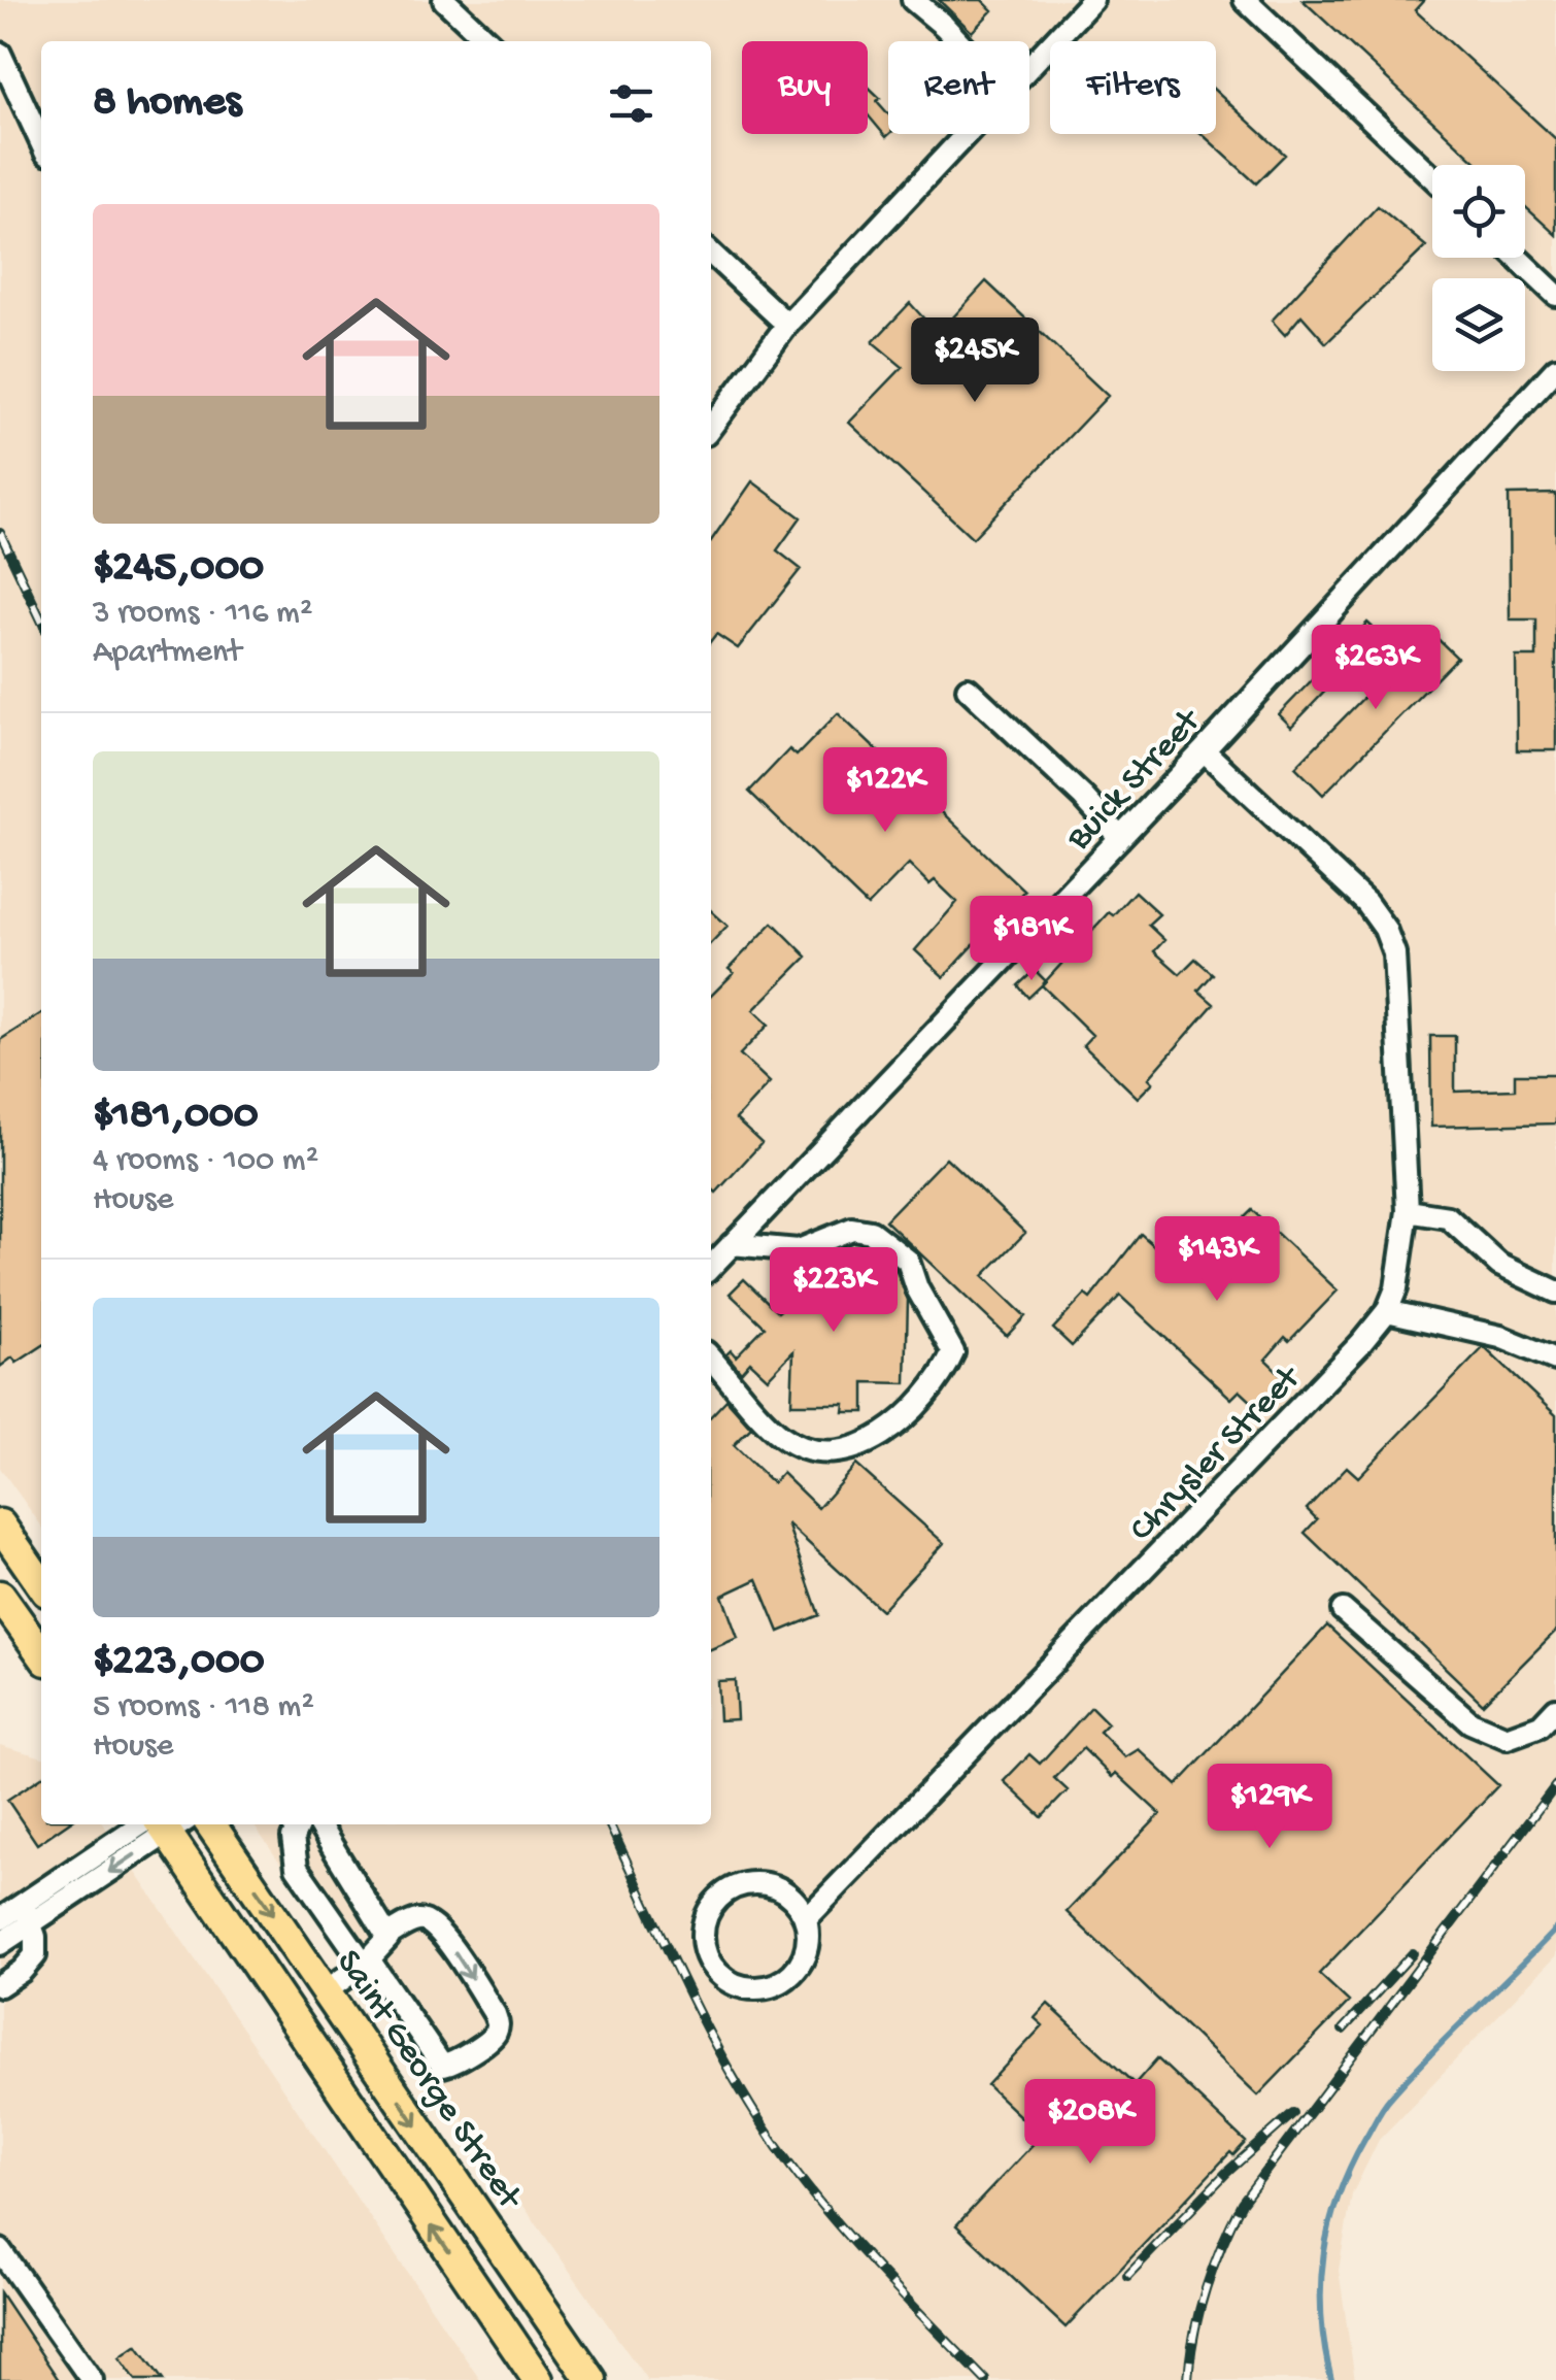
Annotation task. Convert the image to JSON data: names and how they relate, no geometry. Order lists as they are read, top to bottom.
{
  "streets": {
    "main road": ["Saint George Street"],
    "lane": ["Buick Street", "Chrysler Street"]
  },
  "crossings": [
    ["Buick Street", "Chrysler Street"]
  ],
  "page": {
    "chip": ["Buy", "Rent", "Filters"],
    "heading": "8 homes",
    "list": [
      {
        "name": "$245,000",
        "note": "3 rooms · 116 m² · Apartment"
      },
      {
        "name": "$181,000",
        "note": "4 rooms · 100 m² · House"
      },
      {
        "name": "$223,000",
        "note": "5 rooms · 118 m² · House"
      }
    ],
    "price": [
      "$245K",
      "$263K",
      "$122K",
      "$181K",
      "$143K",
      "$223K",
      "$129K",
      "$208K"
    ]
  }
}
